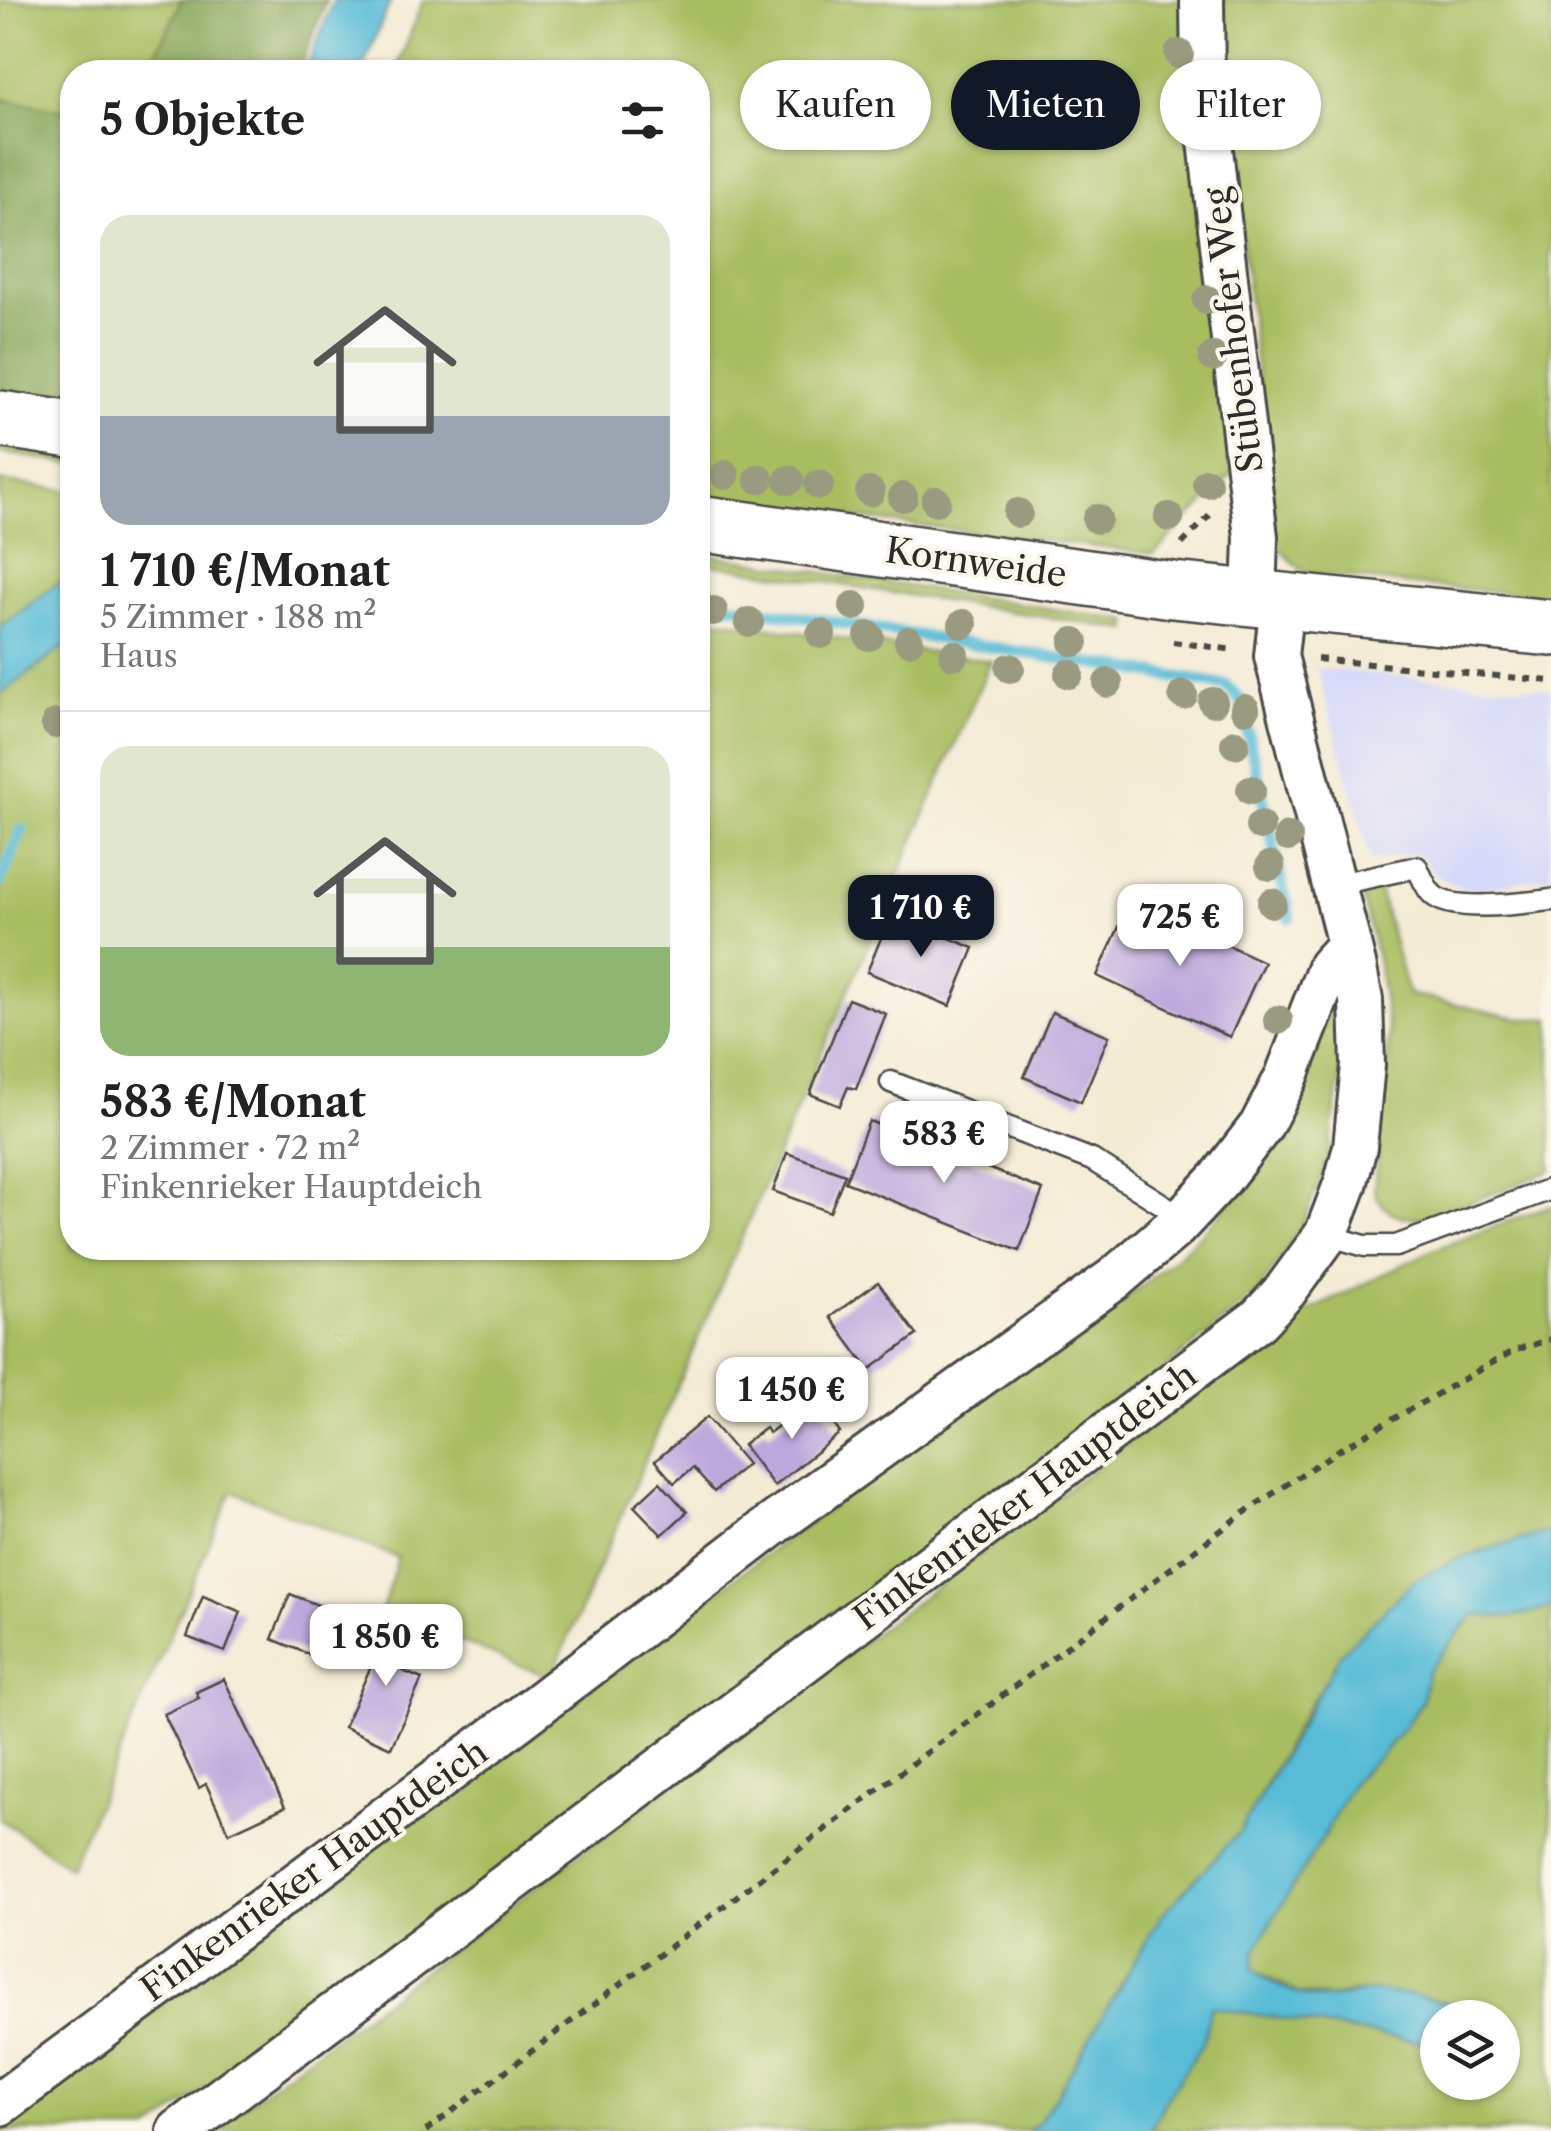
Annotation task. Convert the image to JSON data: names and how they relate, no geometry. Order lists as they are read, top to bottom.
{
  "streets": {
    "main road": ["Kornweide"],
    "street": ["Stübenhofer Weg", "Finkenrieker Hauptdeich"]
  },
  "crossings": [
    ["Stübenhofer Weg", "Kornweide"],
    ["Stübenhofer Weg", "Finkenrieker Hauptdeich"],
    ["Kornweide", "Finkenrieker Hauptdeich"]
  ],
  "page": {
    "chip": ["Kaufen", "Mieten", "Filter"],
    "heading": "5 Objekte",
    "list": [
      {
        "name": "1 710 €/Monat",
        "note": "5 Zimmer · 188 m² · Haus"
      },
      {
        "name": "583 €/Monat",
        "note": "2 Zimmer · 72 m² · Finkenrieker Hauptdeich"
      }
    ],
    "price": [
      "1 710 €",
      "725 €",
      "583 €",
      "1 450 €",
      "1 850 €"
    ]
  }
}
